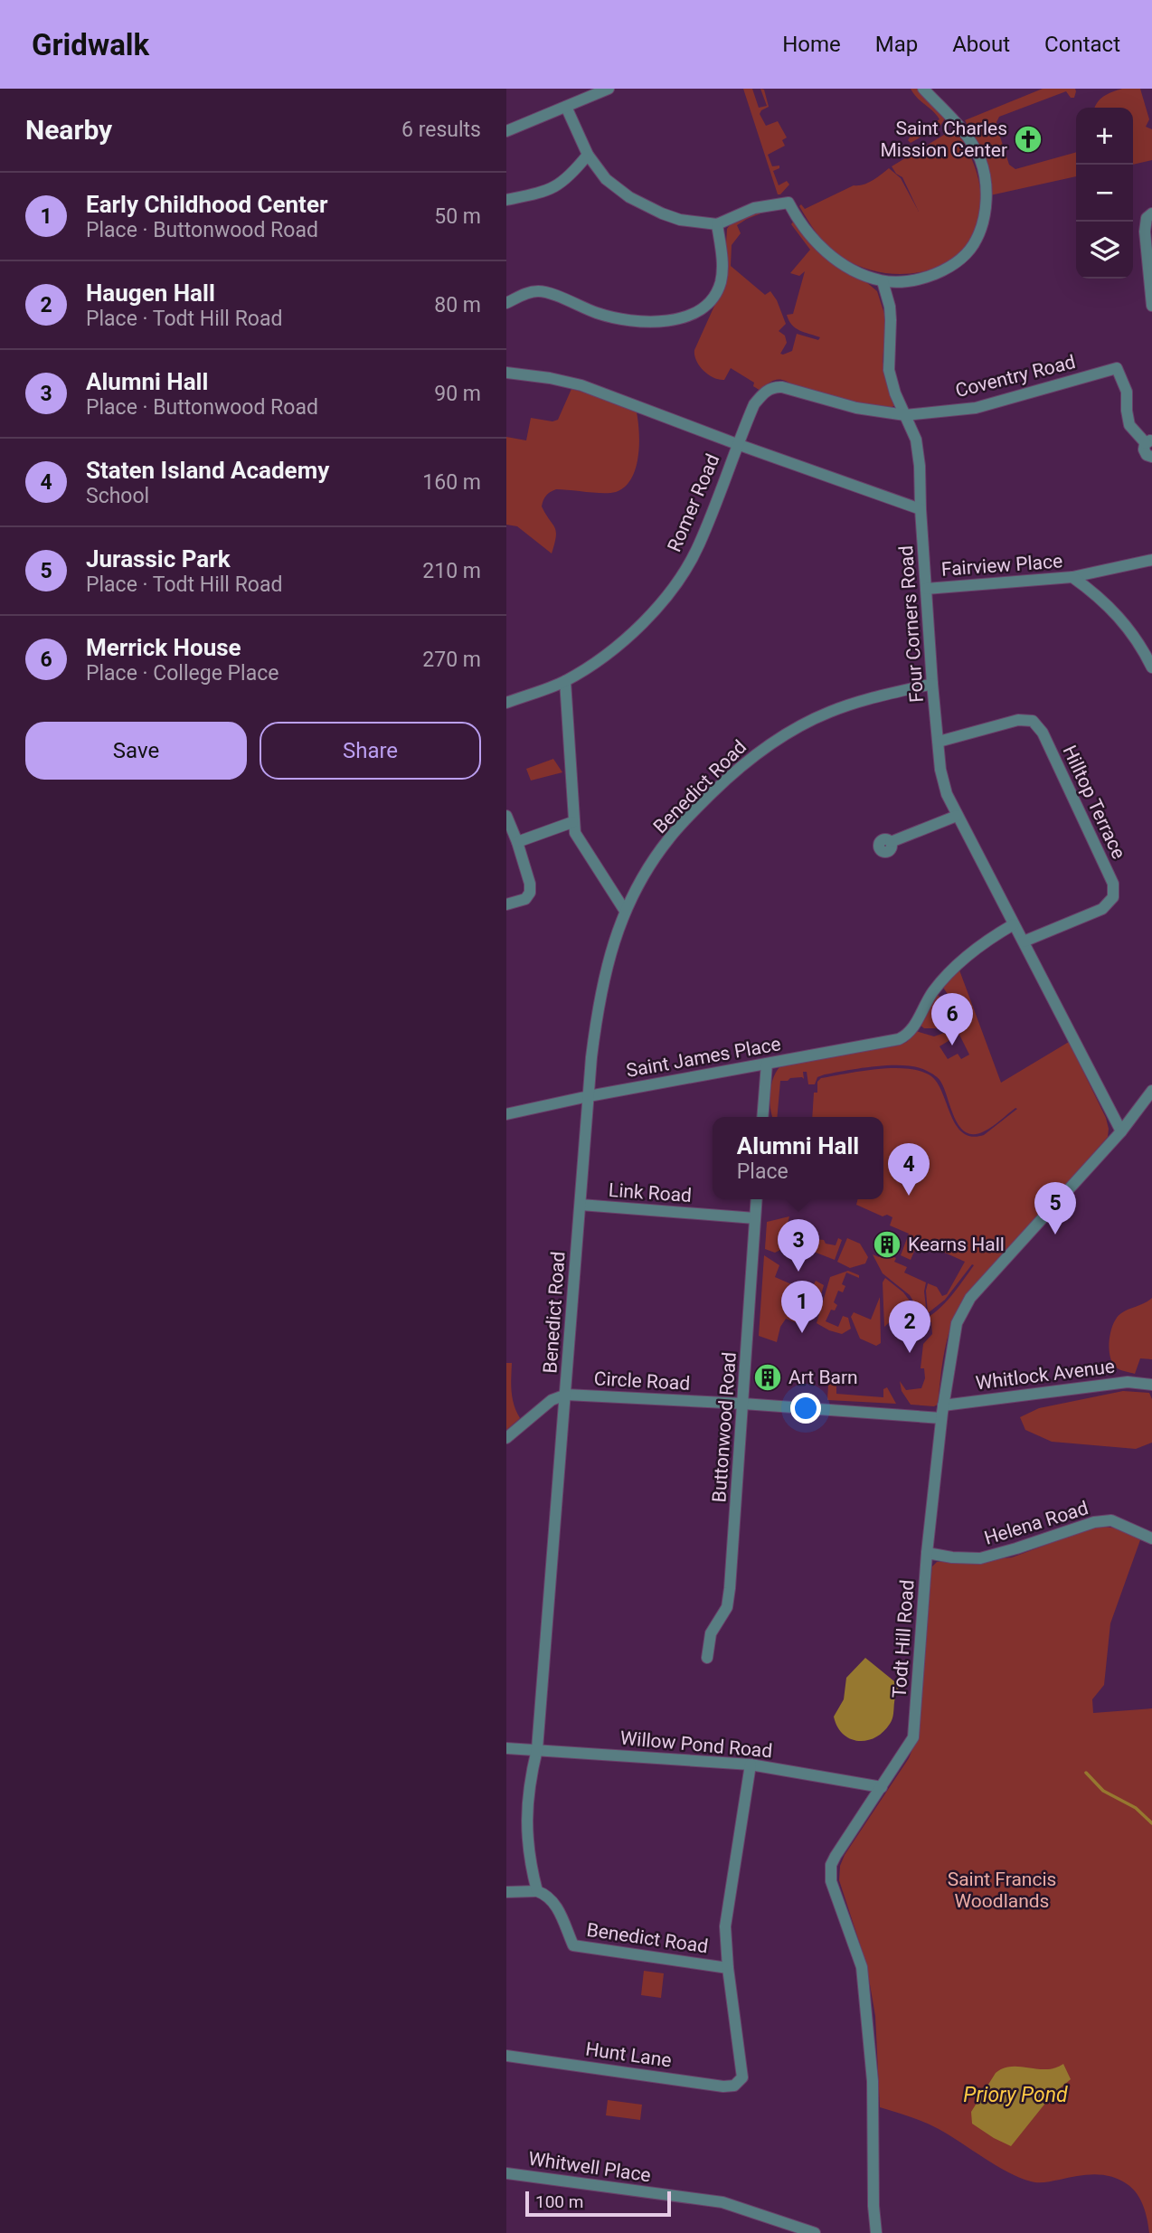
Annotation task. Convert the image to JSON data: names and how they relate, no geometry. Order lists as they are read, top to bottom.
{
  "streets": {
    "street": [
      "Coventry Road",
      "Romer Road",
      "Fairview Place",
      "Four Corners Road",
      "Benedict Road",
      "Hilltop Terrace",
      "Saint James Place",
      "Link Road",
      "Whitlock Avenue",
      "Circle Road",
      "Buttonwood Road",
      "Helena Road",
      "Todt Hill Road",
      "Willow Pond Road",
      "Hunt Lane",
      "Whitwell Place"
    ]
  },
  "crossings": [
    ["Coventry Road", "Romer Road"],
    ["Coventry Road", "Four Corners Road"],
    ["Fairview Place", "Four Corners Road"],
    ["Four Corners Road", "Benedict Road"],
    ["Four Corners Road", "Hilltop Terrace"],
    ["Four Corners Road", "Saint James Place"],
    ["Four Corners Road", "Todt Hill Road"],
    ["Benedict Road", "Saint James Place"],
    ["Benedict Road", "Link Road"],
    ["Benedict Road", "Circle Road"],
    ["Benedict Road", "Willow Pond Road"],
    ["Benedict Road", "Hunt Lane"],
    ["Link Road", "Buttonwood Road"],
    ["Whitlock Avenue", "Todt Hill Road"],
    ["Circle Road", "Buttonwood Road"],
    ["Circle Road", "Todt Hill Road"],
    ["Helena Road", "Todt Hill Road"],
    ["Todt Hill Road", "Willow Pond Road"]
  ],
  "water": ["Priory Pond"],
  "parks": ["Saint Francis Woodlands"],
  "places": {
    "church": ["Saint Charles Mission Center"],
    "building": ["Kearns Hall", "Art Barn"]
  },
  "scale_bar": "100 m",
  "page": {
    "header": "Gridwalk",
    "nav": [
      "Home",
      "Map",
      "About",
      "Contact"
    ],
    "heading": ["Nearby", "6 results"],
    "map_buttons": ["+", "−"],
    "list": [
      {
        "mark": "1",
        "name": "Early Childhood Center",
        "note": "Place · Buttonwood Road",
        "value": "50 m"
      },
      {
        "mark": "2",
        "name": "Haugen Hall",
        "note": "Place · Todt Hill Road",
        "value": "80 m"
      },
      {
        "mark": "3",
        "name": "Alumni Hall",
        "note": "Place · Buttonwood Road",
        "value": "90 m"
      },
      {
        "mark": "4",
        "name": "Staten Island Academy",
        "note": "School",
        "value": "160 m"
      },
      {
        "mark": "5",
        "name": "Jurassic Park",
        "note": "Place · Todt Hill Road",
        "value": "210 m"
      },
      {
        "mark": "6",
        "name": "Merrick House",
        "note": "Place · College Place",
        "value": "270 m"
      }
    ],
    "buttons": ["Save", "Share"],
    "pins": [
      "6",
      "4",
      "5",
      "3",
      "1",
      "2"
    ],
    "popup": ["Alumni Hall", "Place"],
    "scale": "100 m"
  }
}
